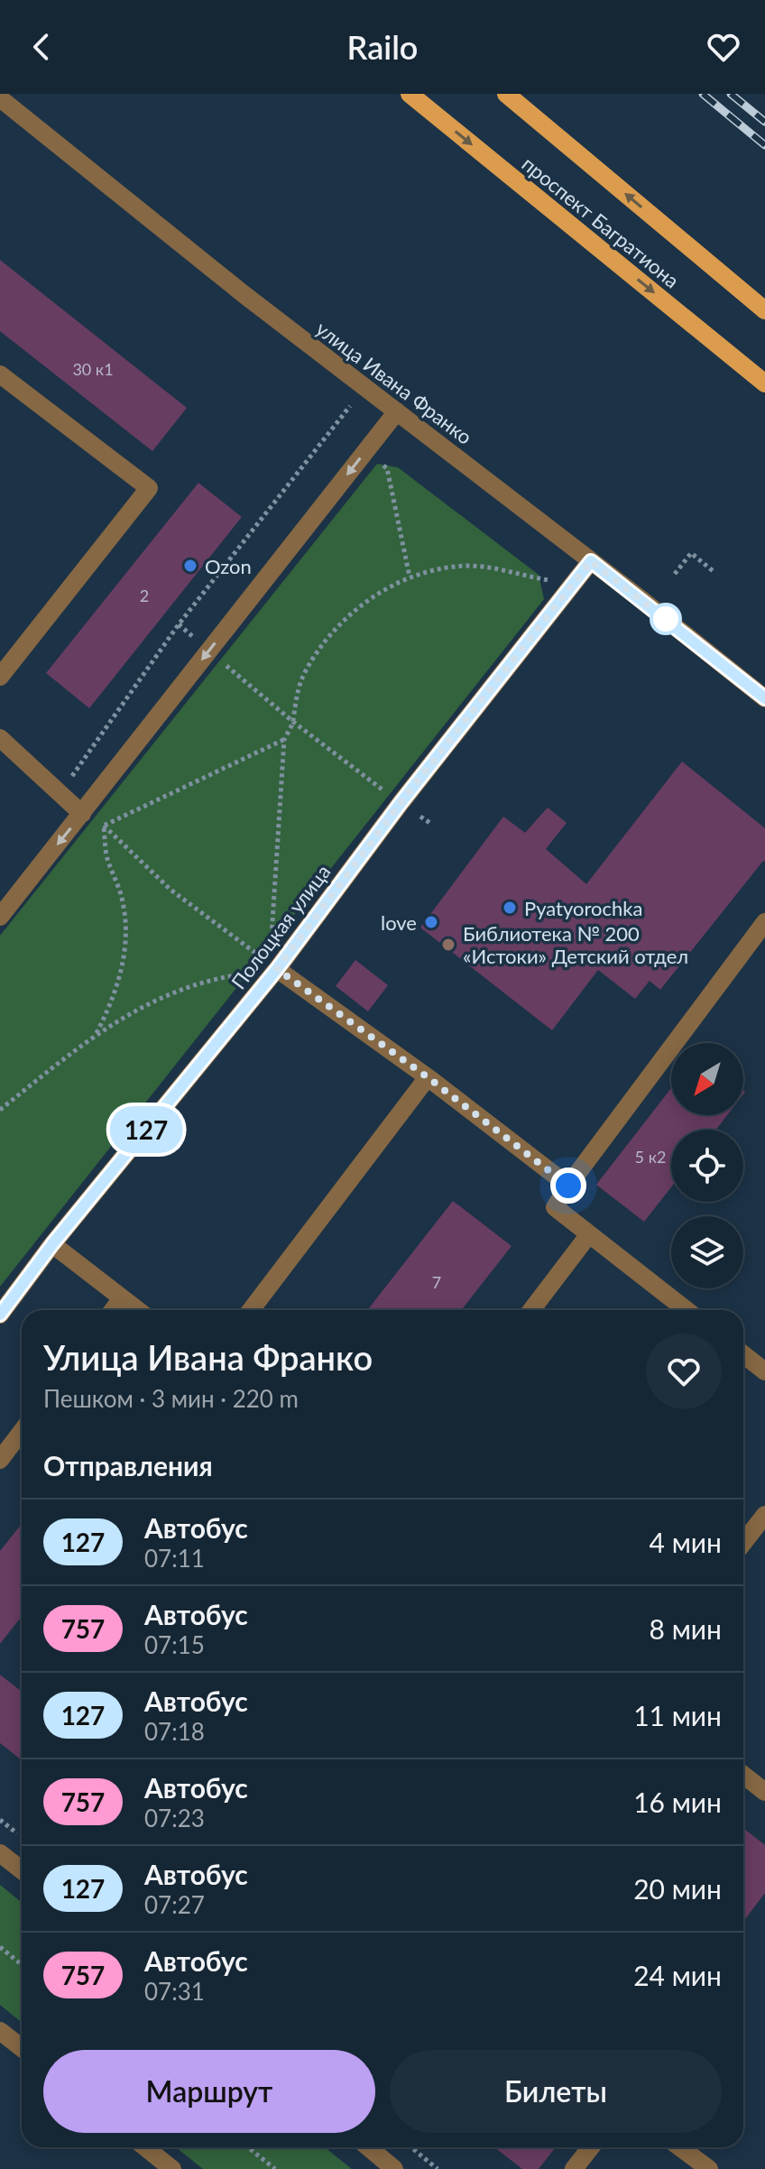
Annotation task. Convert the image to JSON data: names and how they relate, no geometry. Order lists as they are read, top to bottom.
{
  "streets": {
    "main road": ["проспект Багратиона"],
    "street": ["улица Ивана Франко", "Полоцкая улица"]
  },
  "crossings": [
    ["улица Ивана Франко", "Полоцкая улица"]
  ],
  "places": [
    "Ozon",
    "Pyatyorochka",
    "love",
    "Библиотека № 200 «Истоки» Детский отдел"
  ],
  "lines": ["bus line 127"],
  "house_numbers": [
    "30 к1",
    "2",
    "5 к2",
    "7"
  ],
  "north": "bottom left",
  "page": {
    "header": "Railo",
    "on_map": "127",
    "heading": [
      ["Улица Ивана Франко", "Пешком · 3 мин · 220 m"],
      "Отправления"
    ],
    "list": [
      {
        "mark": "127",
        "name": "Автобус",
        "note": "07:11",
        "value": "4 мин"
      },
      {
        "mark": "757",
        "name": "Автобус",
        "note": "07:15",
        "value": "8 мин"
      },
      {
        "mark": "127",
        "name": "Автобус",
        "note": "07:18",
        "value": "11 мин"
      },
      {
        "mark": "757",
        "name": "Автобус",
        "note": "07:23",
        "value": "16 мин"
      },
      {
        "mark": "127",
        "name": "Автобус",
        "note": "07:27",
        "value": "20 мин"
      },
      {
        "mark": "757",
        "name": "Автобус",
        "note": "07:31",
        "value": "24 мин"
      }
    ],
    "buttons": ["Маршрут", "Билеты"]
  }
}
